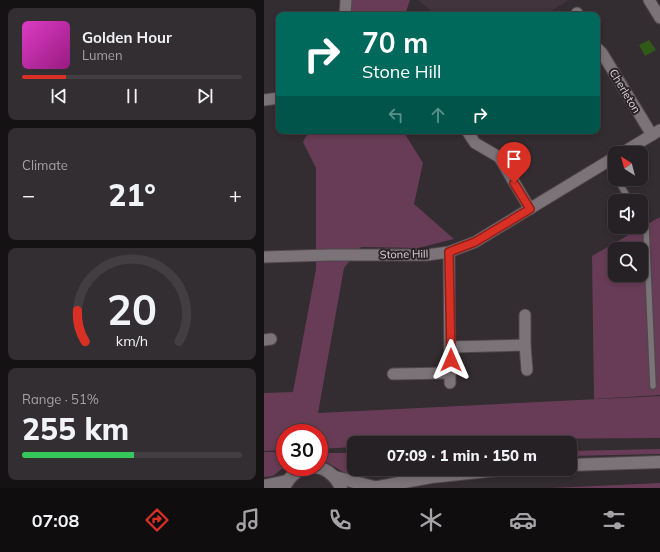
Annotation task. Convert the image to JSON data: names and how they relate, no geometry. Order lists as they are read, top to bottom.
{
  "streets": {
    "street": ["Cherleton", "Stone Hill"]
  },
  "north": "top left",
  "page": {
    "turn": ["70 m", "Stone Hill"],
    "song": ["Golden Hour", "Lumen"],
    "tile": [
      "Climate",
      ["Range · 51%", "255 km"]
    ],
    "heat": ["−", "21°", "+"],
    "limit": "30",
    "trip": "07:09 · 1 min · 150 m",
    "tabs": "07:08",
    "gauge": ["20", "km/h"]
  }
}
